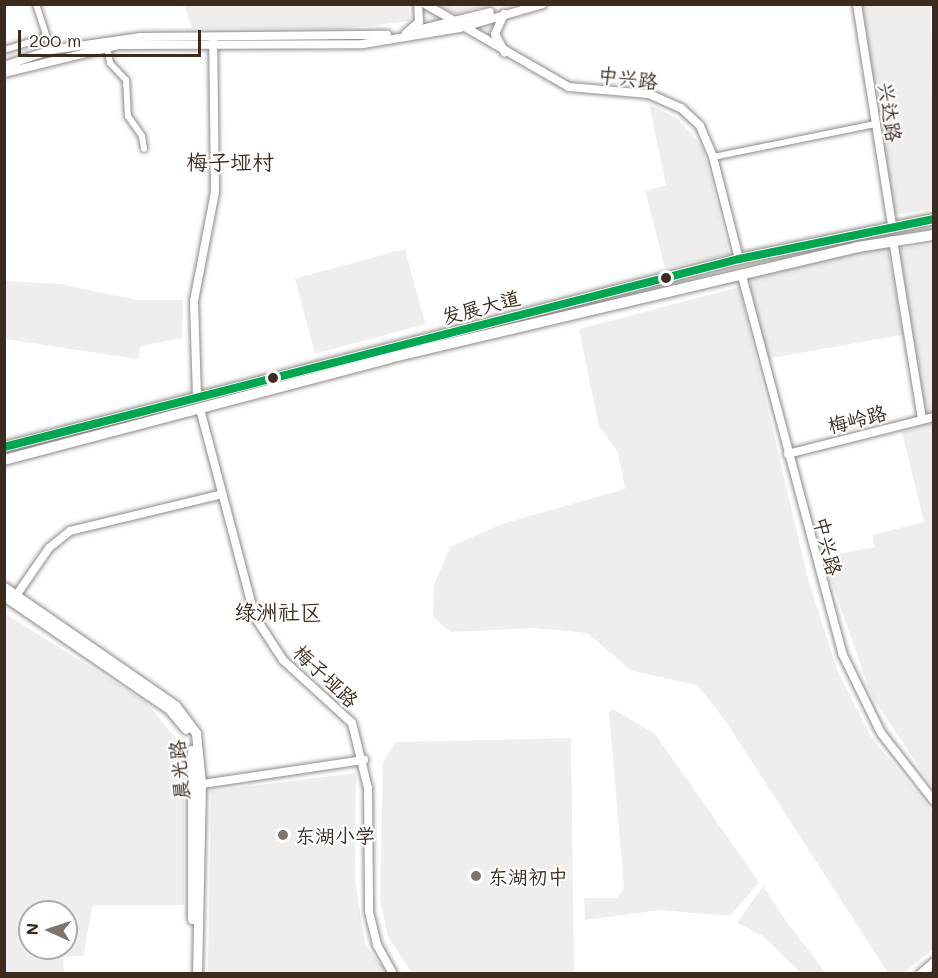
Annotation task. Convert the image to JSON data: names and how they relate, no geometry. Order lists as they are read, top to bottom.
{
  "streets": {
    "highway": ["发展大道"],
    "main road": ["中兴路", "晨光路"],
    "street": ["兴达路", "梅岭路", "梅子垭路"]
  },
  "crossings": [
    ["中兴路", "发展大道"],
    ["中兴路", "梅岭路"],
    ["兴达路", "发展大道"],
    ["发展大道", "梅子垭路"]
  ],
  "districts": ["梅子垭村", "绿洲社区"],
  "places": ["东湖小学", "东湖初中"],
  "scale_bar": "200 m",
  "north": "left"
}
